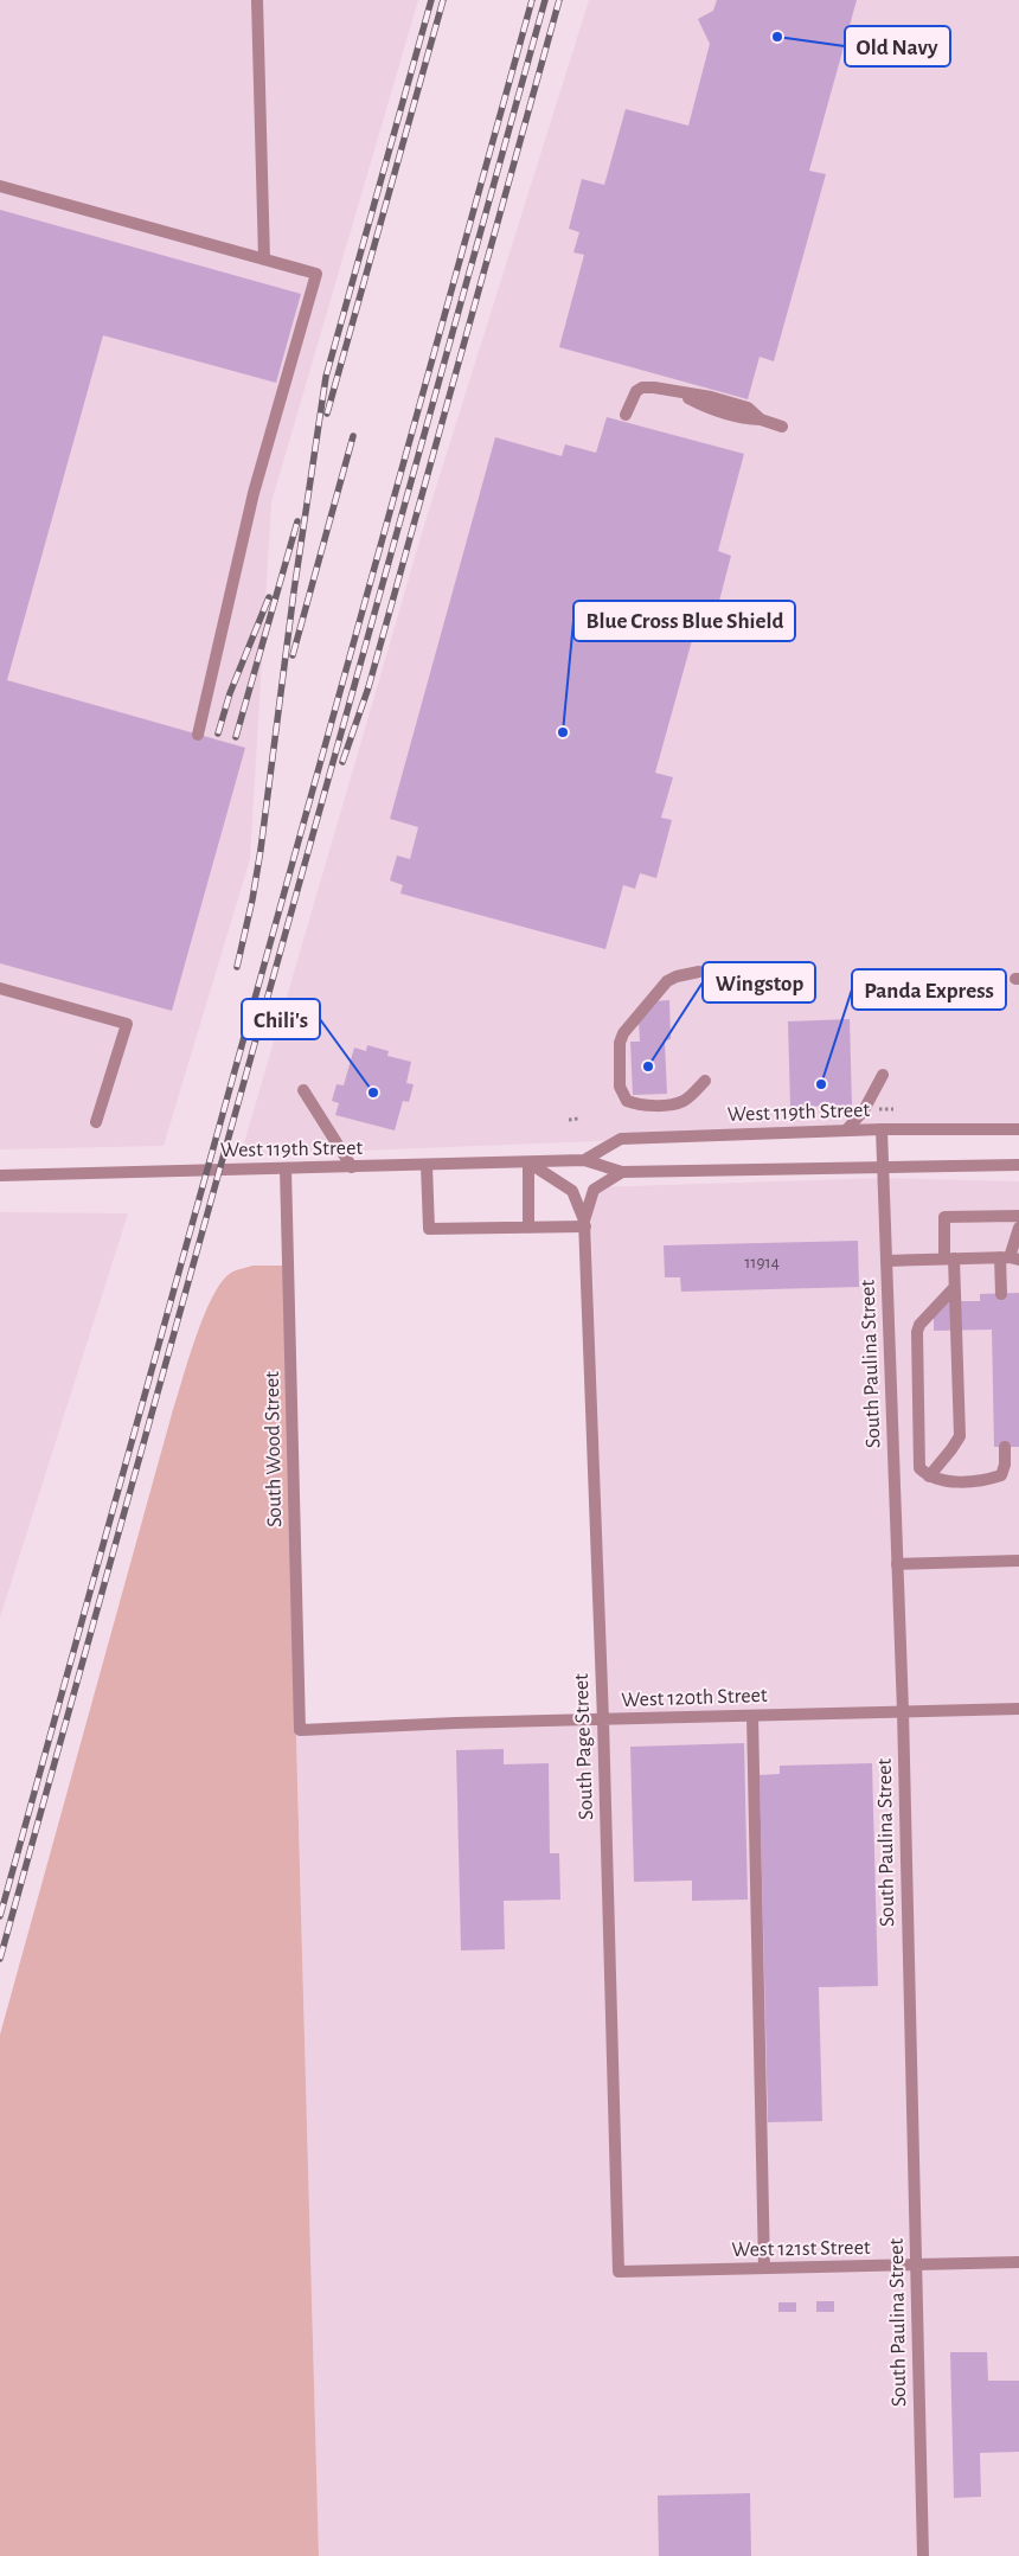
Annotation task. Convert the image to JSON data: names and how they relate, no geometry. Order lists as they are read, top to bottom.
{
  "streets": {
    "street": [
      "West 119th Street",
      "South Paulina Street",
      "South Wood Street",
      "West 120th Street",
      "South Page Street",
      "West 121st Street"
    ]
  },
  "crossings": [
    ["West 119th Street", "South Paulina Street"],
    ["West 119th Street", "South Wood Street"],
    ["West 119th Street", "South Page Street"],
    ["South Paulina Street", "West 120th Street"],
    ["South Paulina Street", "West 121st Street"],
    ["South Wood Street", "West 120th Street"],
    ["West 120th Street", "South Page Street"],
    ["South Page Street", "West 121st Street"]
  ],
  "places": [
    "Old Navy",
    "Blue Cross Blue Shield",
    "Wingstop",
    "Panda Express",
    "Chili's"
  ],
  "house_numbers": ["11914"]
}
